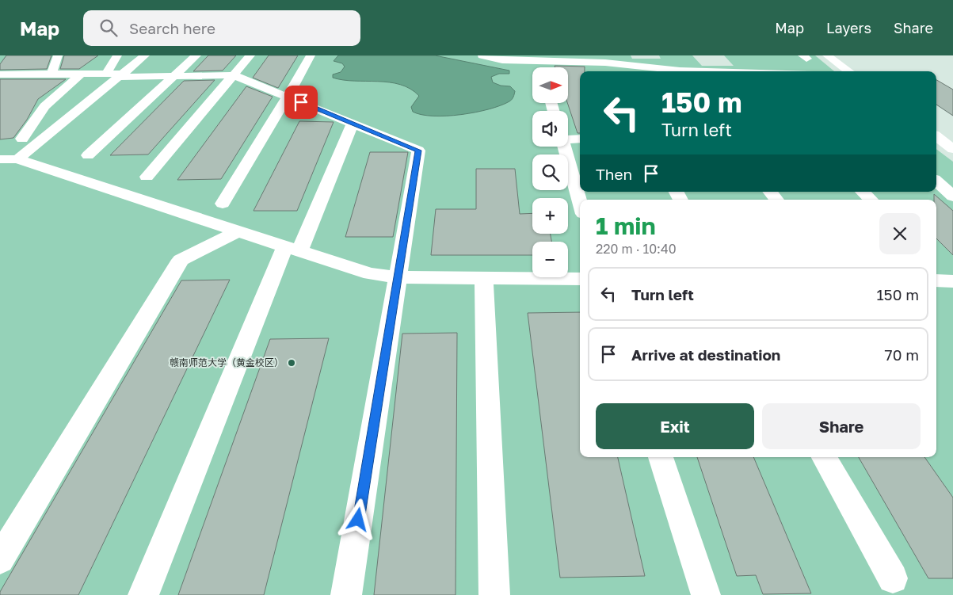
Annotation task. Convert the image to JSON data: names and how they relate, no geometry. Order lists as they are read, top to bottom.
{
  "places": ["赣南师范大学（黄金校区）"],
  "north": "right",
  "page": {
    "header": "Map",
    "search": "Search here",
    "nav": ["Map", "Layers", "Share"],
    "map_buttons": ["+", "−"],
    "turn": ["150 m", "Turn left"],
    "then": "Then",
    "heading": ["1 min", "220 m · 10:40"],
    "list": [
      {
        "name": "Turn left",
        "value": "150 m"
      },
      {
        "name": "Arrive at destination",
        "value": "70 m"
      }
    ],
    "buttons": ["Exit", "Share"]
  }
}
